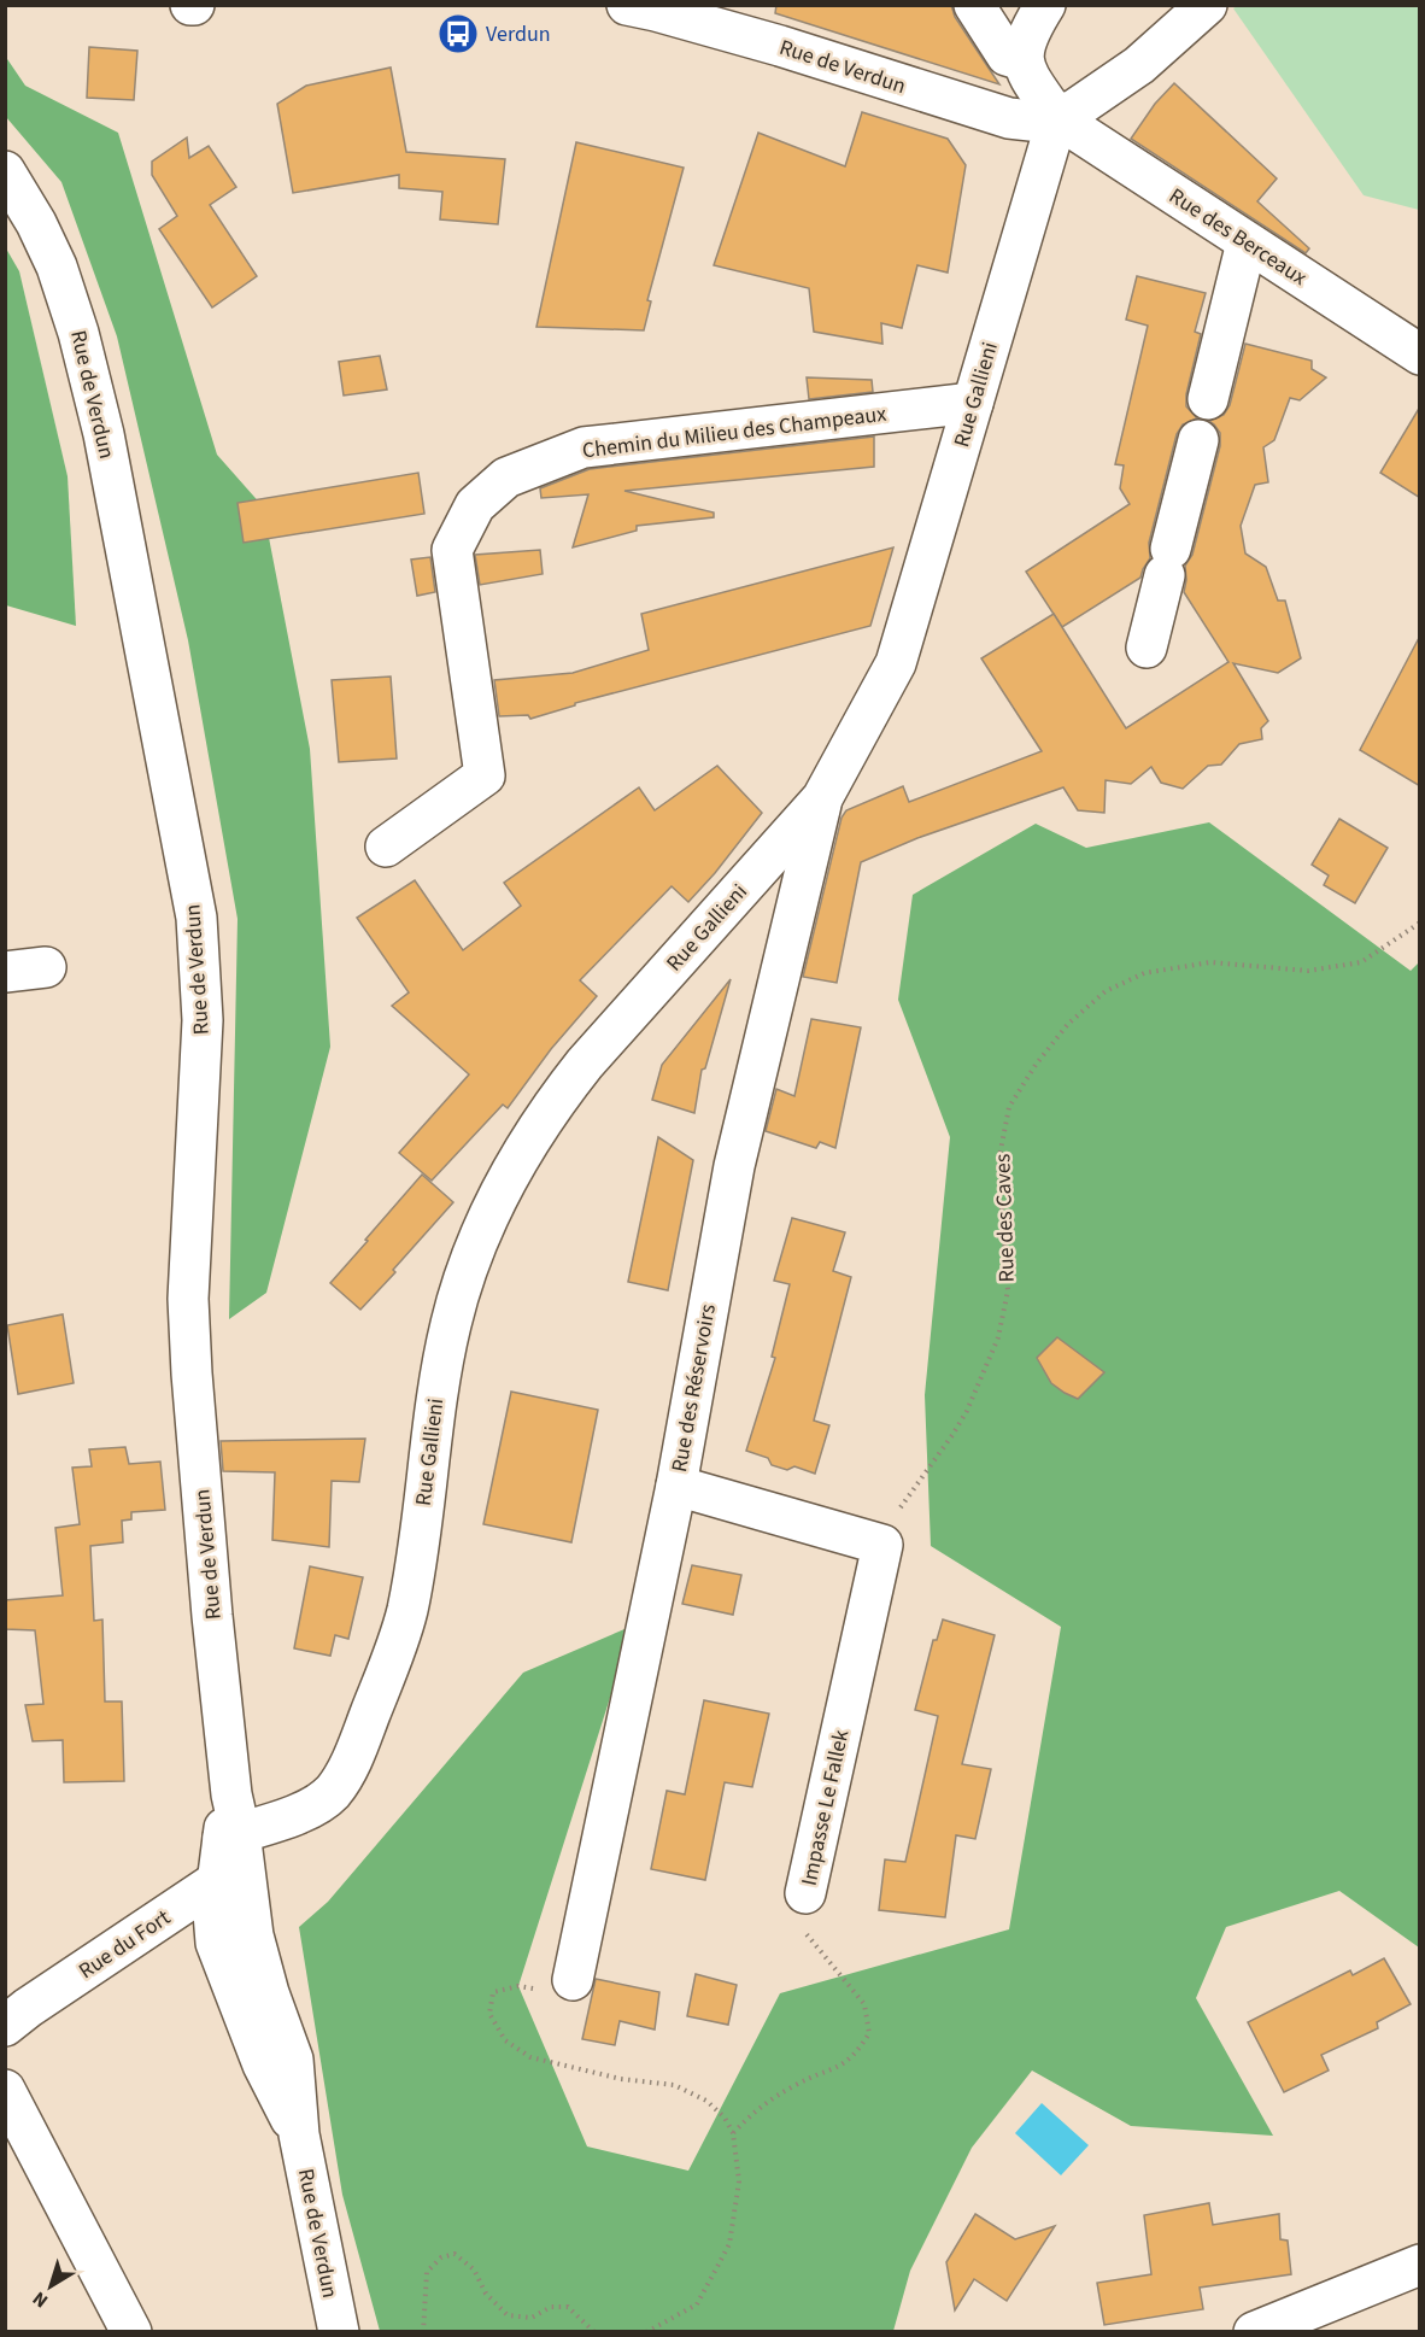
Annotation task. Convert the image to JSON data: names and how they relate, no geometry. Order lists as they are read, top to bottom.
{
  "streets": {
    "street": [
      "Rue de Verdun",
      "Rue des Berceaux",
      "Rue Gallieni",
      "Chemin du Milieu des Champeaux",
      "Rue des Réservoirs",
      "Impasse Le Fallek",
      "Rue du Fort"
    ],
    "path": ["Rue des Caves"]
  },
  "crossings": [
    ["Rue de Verdun", "Rue des Berceaux"],
    ["Rue de Verdun", "Rue Gallieni"],
    ["Rue de Verdun", "Rue du Fort"],
    ["Rue des Berceaux", "Rue Gallieni"],
    ["Rue Gallieni", "Chemin du Milieu des Champeaux"],
    ["Rue Gallieni", "Rue des Réservoirs"],
    ["Rue Gallieni", "Rue du Fort"],
    ["Rue des Réservoirs", "Impasse Le Fallek"]
  ],
  "places": {
    "bus stop": ["Verdun"]
  },
  "north": "bottom left"
}
